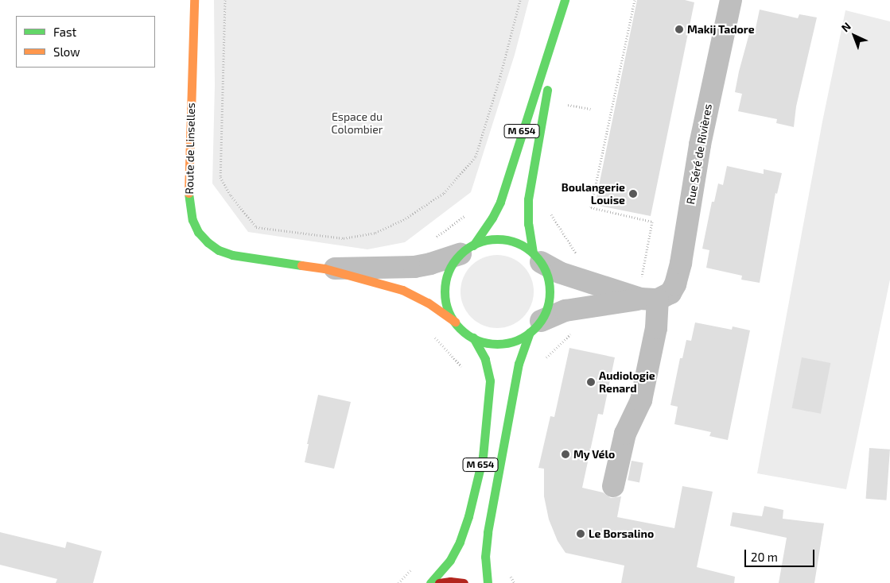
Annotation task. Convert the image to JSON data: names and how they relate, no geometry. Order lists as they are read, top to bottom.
{
  "streets": {
    "main road": ["M 654", "Route de Linselles"],
    "street": ["Rue Séré de Rivières"]
  },
  "crossings": [
    ["M 654", "Route de Linselles"],
    ["M 654", "Rue Séré de Rivières"],
    ["Route de Linselles", "Rue Séré de Rivières"]
  ],
  "parks": ["Espace du Colombier"],
  "places": [
    "Makij Tadore",
    "Boulangerie Louise",
    "Audiologie Renard",
    "My Vélo",
    "Le Borsalino"
  ],
  "legend": ["Fast", "Slow"],
  "scale_bar": "20 m",
  "north": "top left"
}
